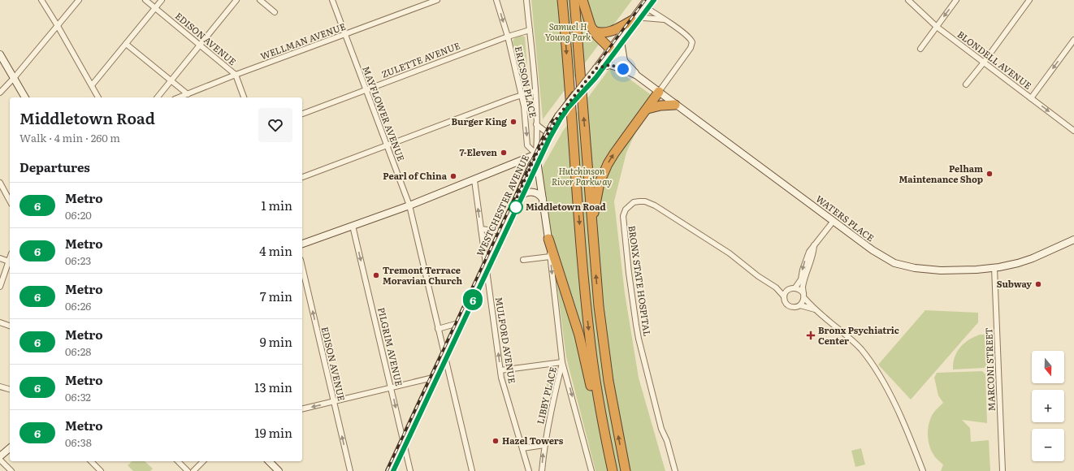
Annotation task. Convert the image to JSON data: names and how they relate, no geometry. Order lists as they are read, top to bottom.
{
  "streets": {
    "main road": ["WESTCHESTER AVENUE", "WATERS PLACE"],
    "street": [
      "EDISON AVENUE",
      "WELLMAN AVENUE",
      "ZULETTE AVENUE",
      "BLONDELL AVENUE",
      "ERICSON PLACE",
      "MAYFLOWER AVENUE",
      "BRONX STATE HOSPITAL",
      "MULFORD AVENUE",
      "PILGRIM AVENUE",
      "MARCONI STREET",
      "LIBBY PLACE"
    ]
  },
  "crossings": [
    ["EDISON AVENUE", "WELLMAN AVENUE"],
    ["WELLMAN AVENUE", "MAYFLOWER AVENUE"],
    ["ZULETTE AVENUE", "ERICSON PLACE"],
    ["ZULETTE AVENUE", "MAYFLOWER AVENUE"],
    ["ERICSON PLACE", "WESTCHESTER AVENUE"],
    ["MAYFLOWER AVENUE", "WESTCHESTER AVENUE"],
    ["WESTCHESTER AVENUE", "WATERS PLACE"],
    ["WESTCHESTER AVENUE", "MULFORD AVENUE"],
    ["WESTCHESTER AVENUE", "PILGRIM AVENUE"],
    ["WATERS PLACE", "MARCONI STREET"]
  ],
  "one_way": ["EDISON AVENUE", "MULFORD AVENUE", "PILGRIM AVENUE"],
  "parks": ["Samuel H Young Park", "Hutchinson River Parkway"],
  "places": {
    "other": [
      "Burger King",
      "7-Eleven",
      "Pelham Maintenance Shop",
      "Pearl of China",
      "Middletown Road",
      "Tremont Terrace Moravian Church",
      "Subway",
      "Hazel Towers"
    ],
    "health": ["Bronx Psychiatric Center"]
  },
  "lines": ["metro line 6"],
  "north": "bottom",
  "page": {
    "on_map": "6",
    "heading": [
      ["Middletown Road", "Walk · 4 min · 260 m"],
      "Departures"
    ],
    "list": [
      {
        "mark": "6",
        "name": "Metro",
        "note": "06:20",
        "value": "1 min"
      },
      {
        "mark": "6",
        "name": "Metro",
        "note": "06:23",
        "value": "4 min"
      },
      {
        "mark": "6",
        "name": "Metro",
        "note": "06:26",
        "value": "7 min"
      },
      {
        "mark": "6",
        "name": "Metro",
        "note": "06:28",
        "value": "9 min"
      },
      {
        "mark": "6",
        "name": "Metro",
        "note": "06:32",
        "value": "13 min"
      },
      {
        "mark": "6",
        "name": "Metro",
        "note": "06:38",
        "value": "19 min"
      }
    ],
    "map_buttons": ["+", "−"]
  }
}
